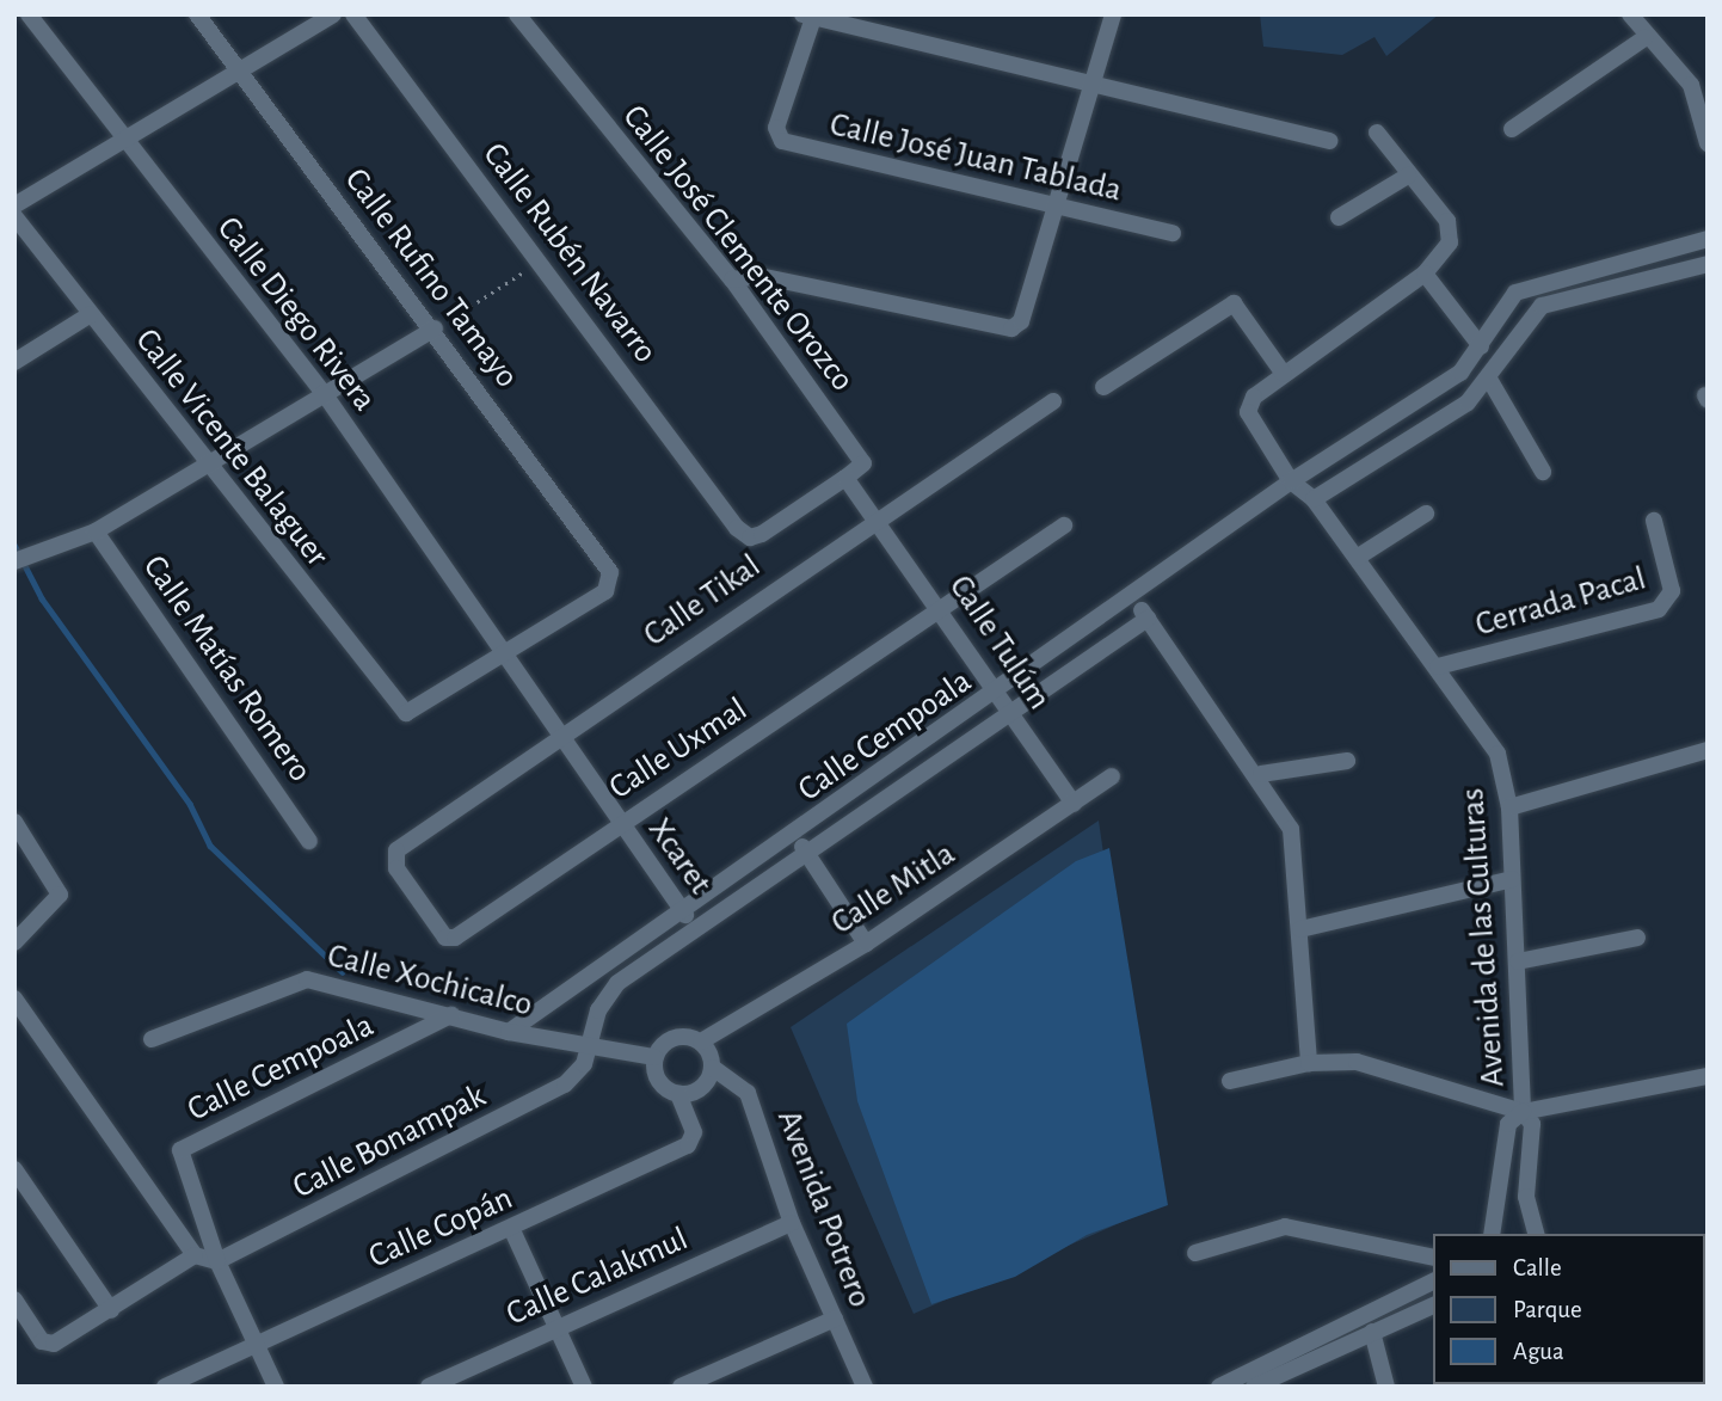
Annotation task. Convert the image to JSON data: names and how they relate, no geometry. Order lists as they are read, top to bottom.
{
  "streets": {
    "street": [
      "Calle José Juan Tablada",
      "Calle José Clemente Orozco",
      "Calle Rubén Navarro",
      "Calle Rufino Tamayo",
      "Calle Diego Rivera",
      "Calle Vicente Balaguer",
      "Calle Tikal",
      "Cerrada Pacal",
      "Calle Tulúm",
      "Calle Matías Romero",
      "Calle Cempoala",
      "Calle Uxmal",
      "Xcaret",
      "Calle Mitla",
      "Avenida de las Culturas",
      "Calle Xochicalco",
      "Calle Bonampak",
      "Avenida Potrero",
      "Calle Copán",
      "Calle Calakmul"
    ]
  },
  "crossings": [
    ["Calle José Clemente Orozco", "Calle Rubén Navarro"],
    ["Calle Rufino Tamayo", "Calle Diego Rivera"],
    ["Calle Rufino Tamayo", "Calle Vicente Balaguer"],
    ["Calle Diego Rivera", "Calle Vicente Balaguer"],
    ["Calle Diego Rivera", "Calle Tikal"],
    ["Calle Diego Rivera", "Xcaret"],
    ["Calle Tikal", "Calle Tulúm"],
    ["Calle Tikal", "Calle Uxmal"],
    ["Calle Tikal", "Xcaret"],
    ["Cerrada Pacal", "Avenida de las Culturas"],
    ["Calle Tulúm", "Calle Cempoala"],
    ["Calle Tulúm", "Calle Uxmal"],
    ["Calle Tulúm", "Calle Mitla"],
    ["Calle Cempoala", "Xcaret"],
    ["Calle Cempoala", "Avenida de las Culturas"],
    ["Calle Cempoala", "Calle Xochicalco"],
    ["Calle Cempoala", "Calle Bonampak"],
    ["Calle Uxmal", "Xcaret"],
    ["Calle Mitla", "Calle Xochicalco"],
    ["Calle Mitla", "Avenida Potrero"],
    ["Calle Mitla", "Calle Copán"],
    ["Calle Xochicalco", "Calle Bonampak"],
    ["Calle Xochicalco", "Avenida Potrero"],
    ["Calle Xochicalco", "Calle Copán"],
    ["Avenida Potrero", "Calle Copán"],
    ["Avenida Potrero", "Calle Calakmul"]
  ],
  "legend": ["Calle", "Parque", "Agua"]
}
